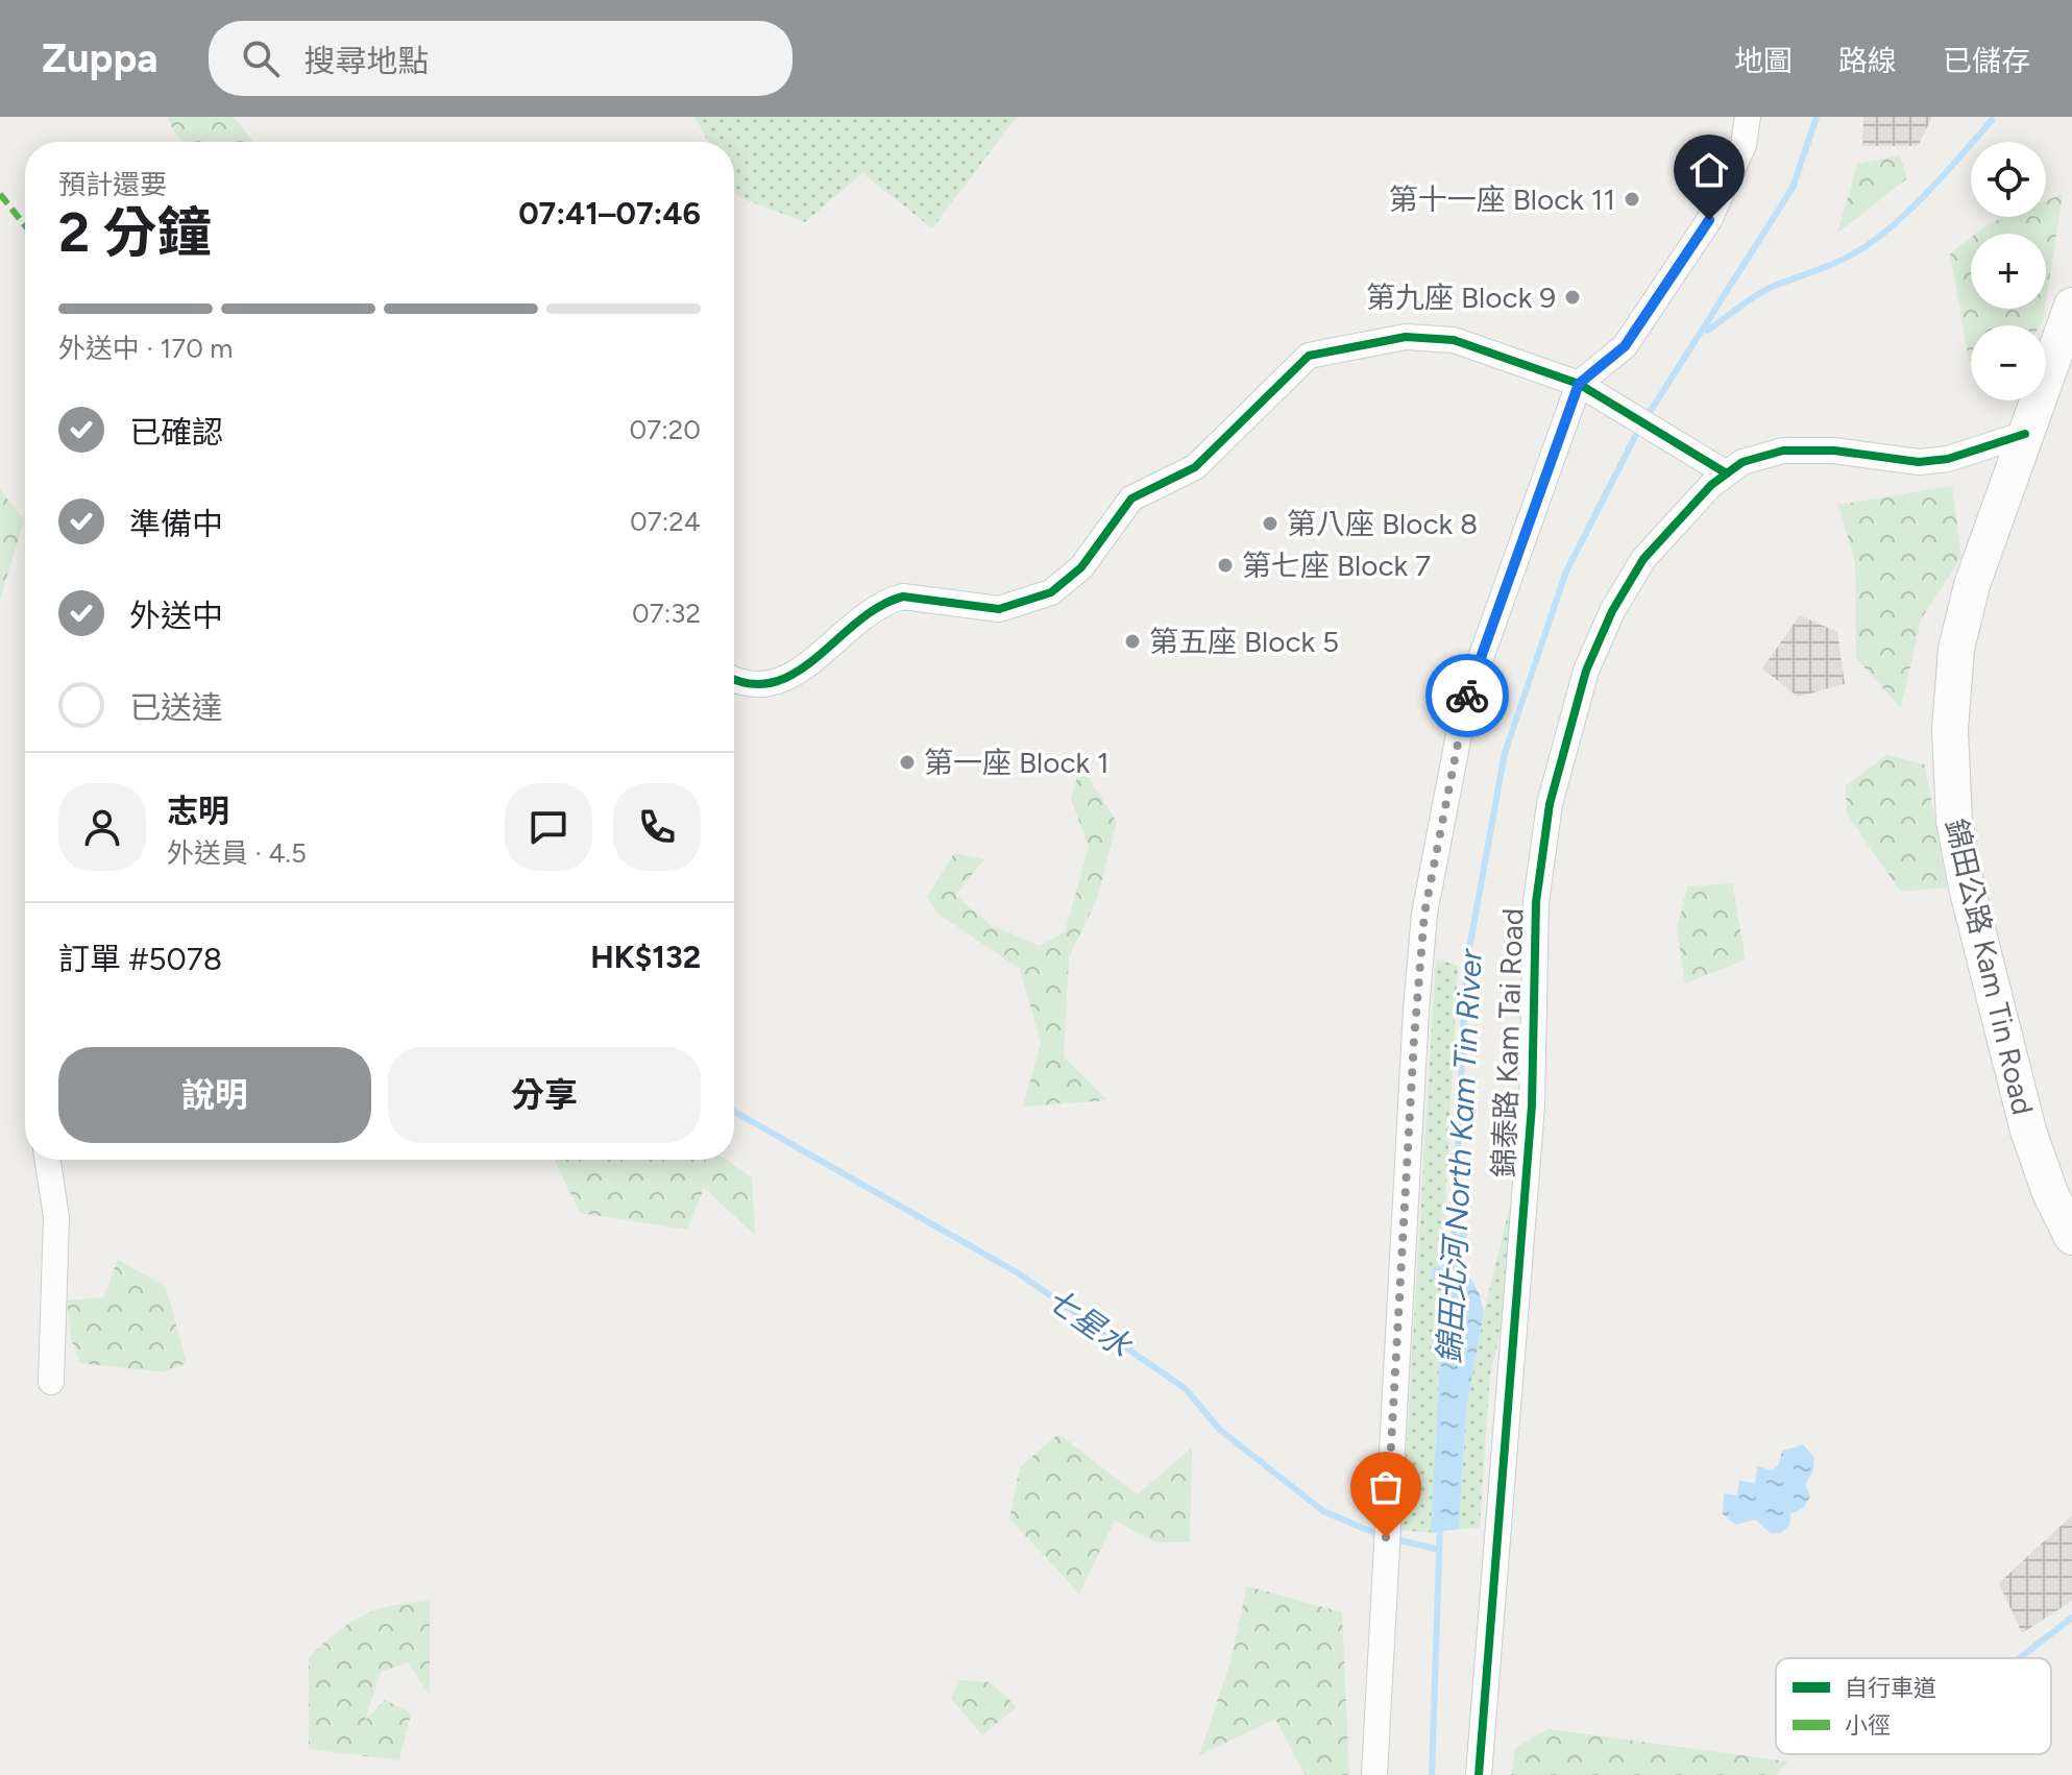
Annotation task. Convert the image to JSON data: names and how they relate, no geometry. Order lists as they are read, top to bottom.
{
  "streets": {
    "main road": ["錦田公路 Kam Tin Road"],
    "street": ["錦泰路 Kam Tai Road"]
  },
  "crossings": [
    ["錦田公路 Kam Tin Road", "錦泰路 Kam Tai Road"]
  ],
  "water": ["錦田北河 North Kam Tin River", "七星水"],
  "places": [
    "第十一座 Block 11",
    "第九座 Block 9",
    "第八座 Block 8",
    "第七座 Block 7",
    "第五座 Block 5",
    "第一座 Block 1"
  ],
  "legend": ["自行車道", "小徑"],
  "page": {
    "header": "Zuppa",
    "search": "搜尋地點",
    "nav": ["地圖", "路線", "已儲存"],
    "map_buttons": ["+", "−"],
    "heading": ["2 分鐘", "預計還要", "07:41–07:46"],
    "panel": [
      "志明",
      "外送員 · 4.5",
      "訂單 #5078",
      "HK$132"
    ],
    "bar": "外送中 · 170 m",
    "list": [
      ["已確認", "07:20"],
      ["準備中", "07:24"],
      ["外送中", "07:32"],
      "已送達"
    ],
    "buttons": ["說明", "分享"]
  }
}
